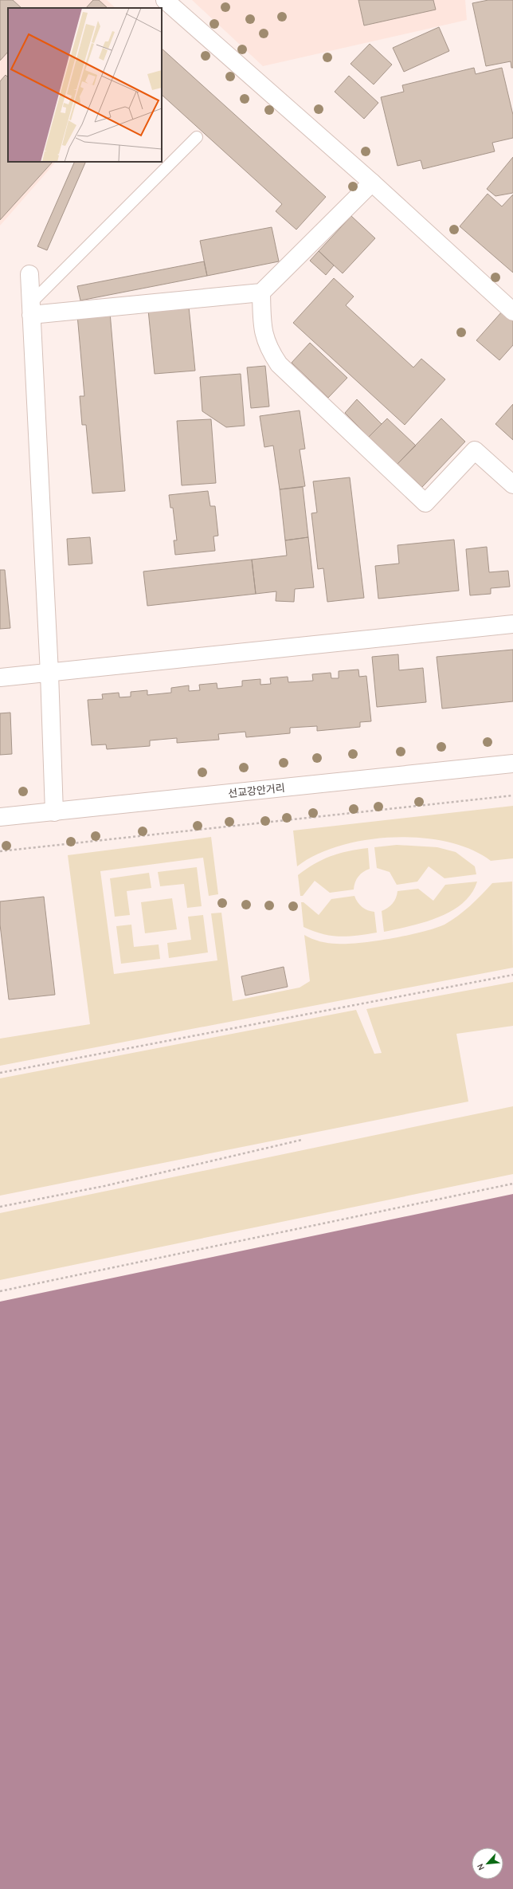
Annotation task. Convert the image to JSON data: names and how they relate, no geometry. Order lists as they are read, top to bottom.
{
  "streets": {
    "street": ["선교강안거리"]
  },
  "north": "bottom left"
}
